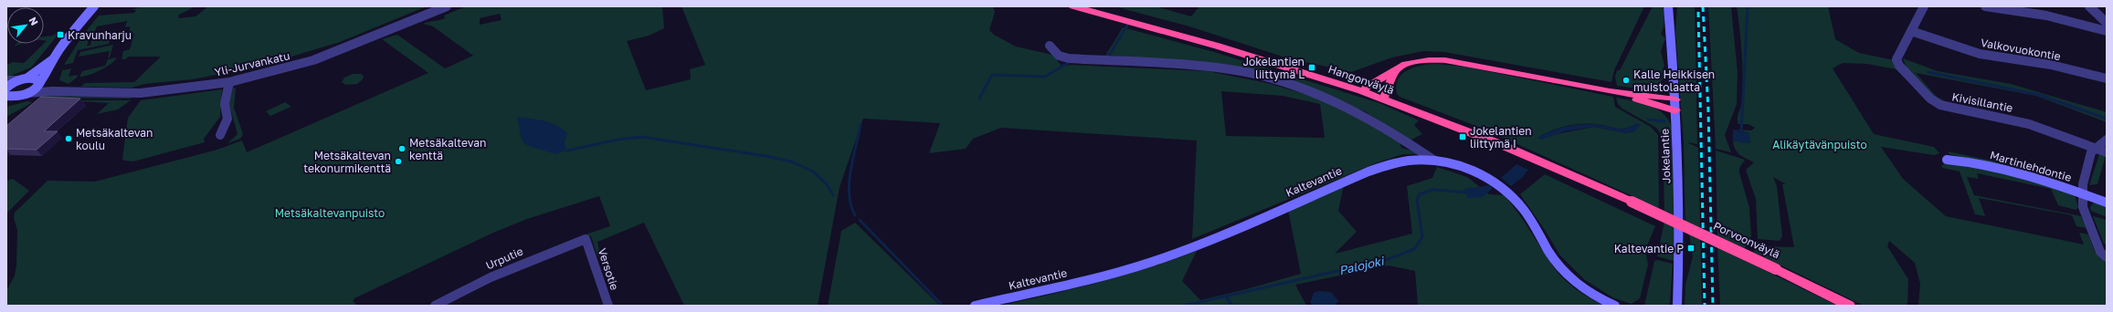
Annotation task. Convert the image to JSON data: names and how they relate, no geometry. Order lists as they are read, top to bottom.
{
  "streets": {
    "highway": ["Hangonväylä", "Porvoonväylä"],
    "street": [
      "Valkovuokontie",
      "Yli-Jurvankatu",
      "Kivisillantie",
      "Jokelantie",
      "Martinlehdontie",
      "Kaltevantie",
      "Urputie",
      "Versotie"
    ]
  },
  "crossings": [
    ["Valkovuokontie", "Kivisillantie"],
    ["Hangonväylä", "Porvoonväylä"],
    ["Urputie", "Versotie"]
  ],
  "water": ["Palojoki"],
  "parks": ["Alikäytävänpuisto", "Metsäkaltevanpuisto"],
  "places": {
    "transit": [
      "Kravunharju",
      "Jokelantien liittymä L",
      "Jokelantien liittymä I",
      "Kaltevantie P"
    ],
    "other": [
      "Kalle Heikkisen muistolaatta",
      "Metsäkaltevan koulu",
      "Metsäkaltevan kenttä",
      "Metsäkaltevan tekonurmikenttä"
    ]
  },
  "north": "top right"
}
